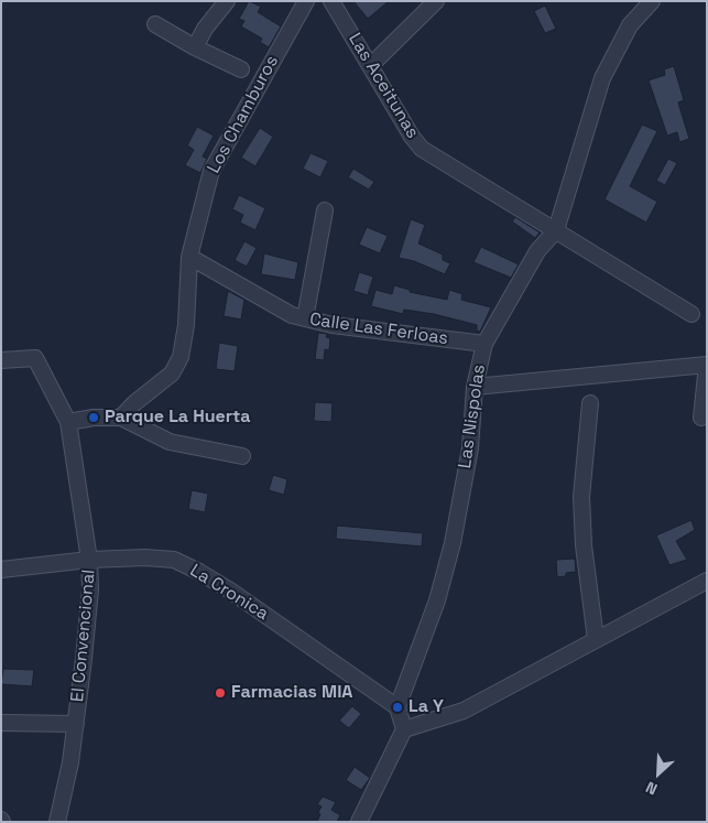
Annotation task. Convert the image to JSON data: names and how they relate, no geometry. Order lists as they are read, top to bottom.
{
  "streets": {
    "street": [
      "Las Aceitunas",
      "Los Chamburos",
      "Calle Las Ferloas",
      "Las Nispolas",
      "La Cronica",
      "El Convencional"
    ]
  },
  "crossings": [
    ["Las Aceitunas", "Las Nispolas"],
    ["Los Chamburos", "Calle Las Ferloas"],
    ["Calle Las Ferloas", "Las Nispolas"],
    ["Las Nispolas", "La Cronica"],
    ["La Cronica", "El Convencional"]
  ],
  "places": ["Parque La Huerta", "Farmacias MIA", "La Y"],
  "north": "bottom left"
}
